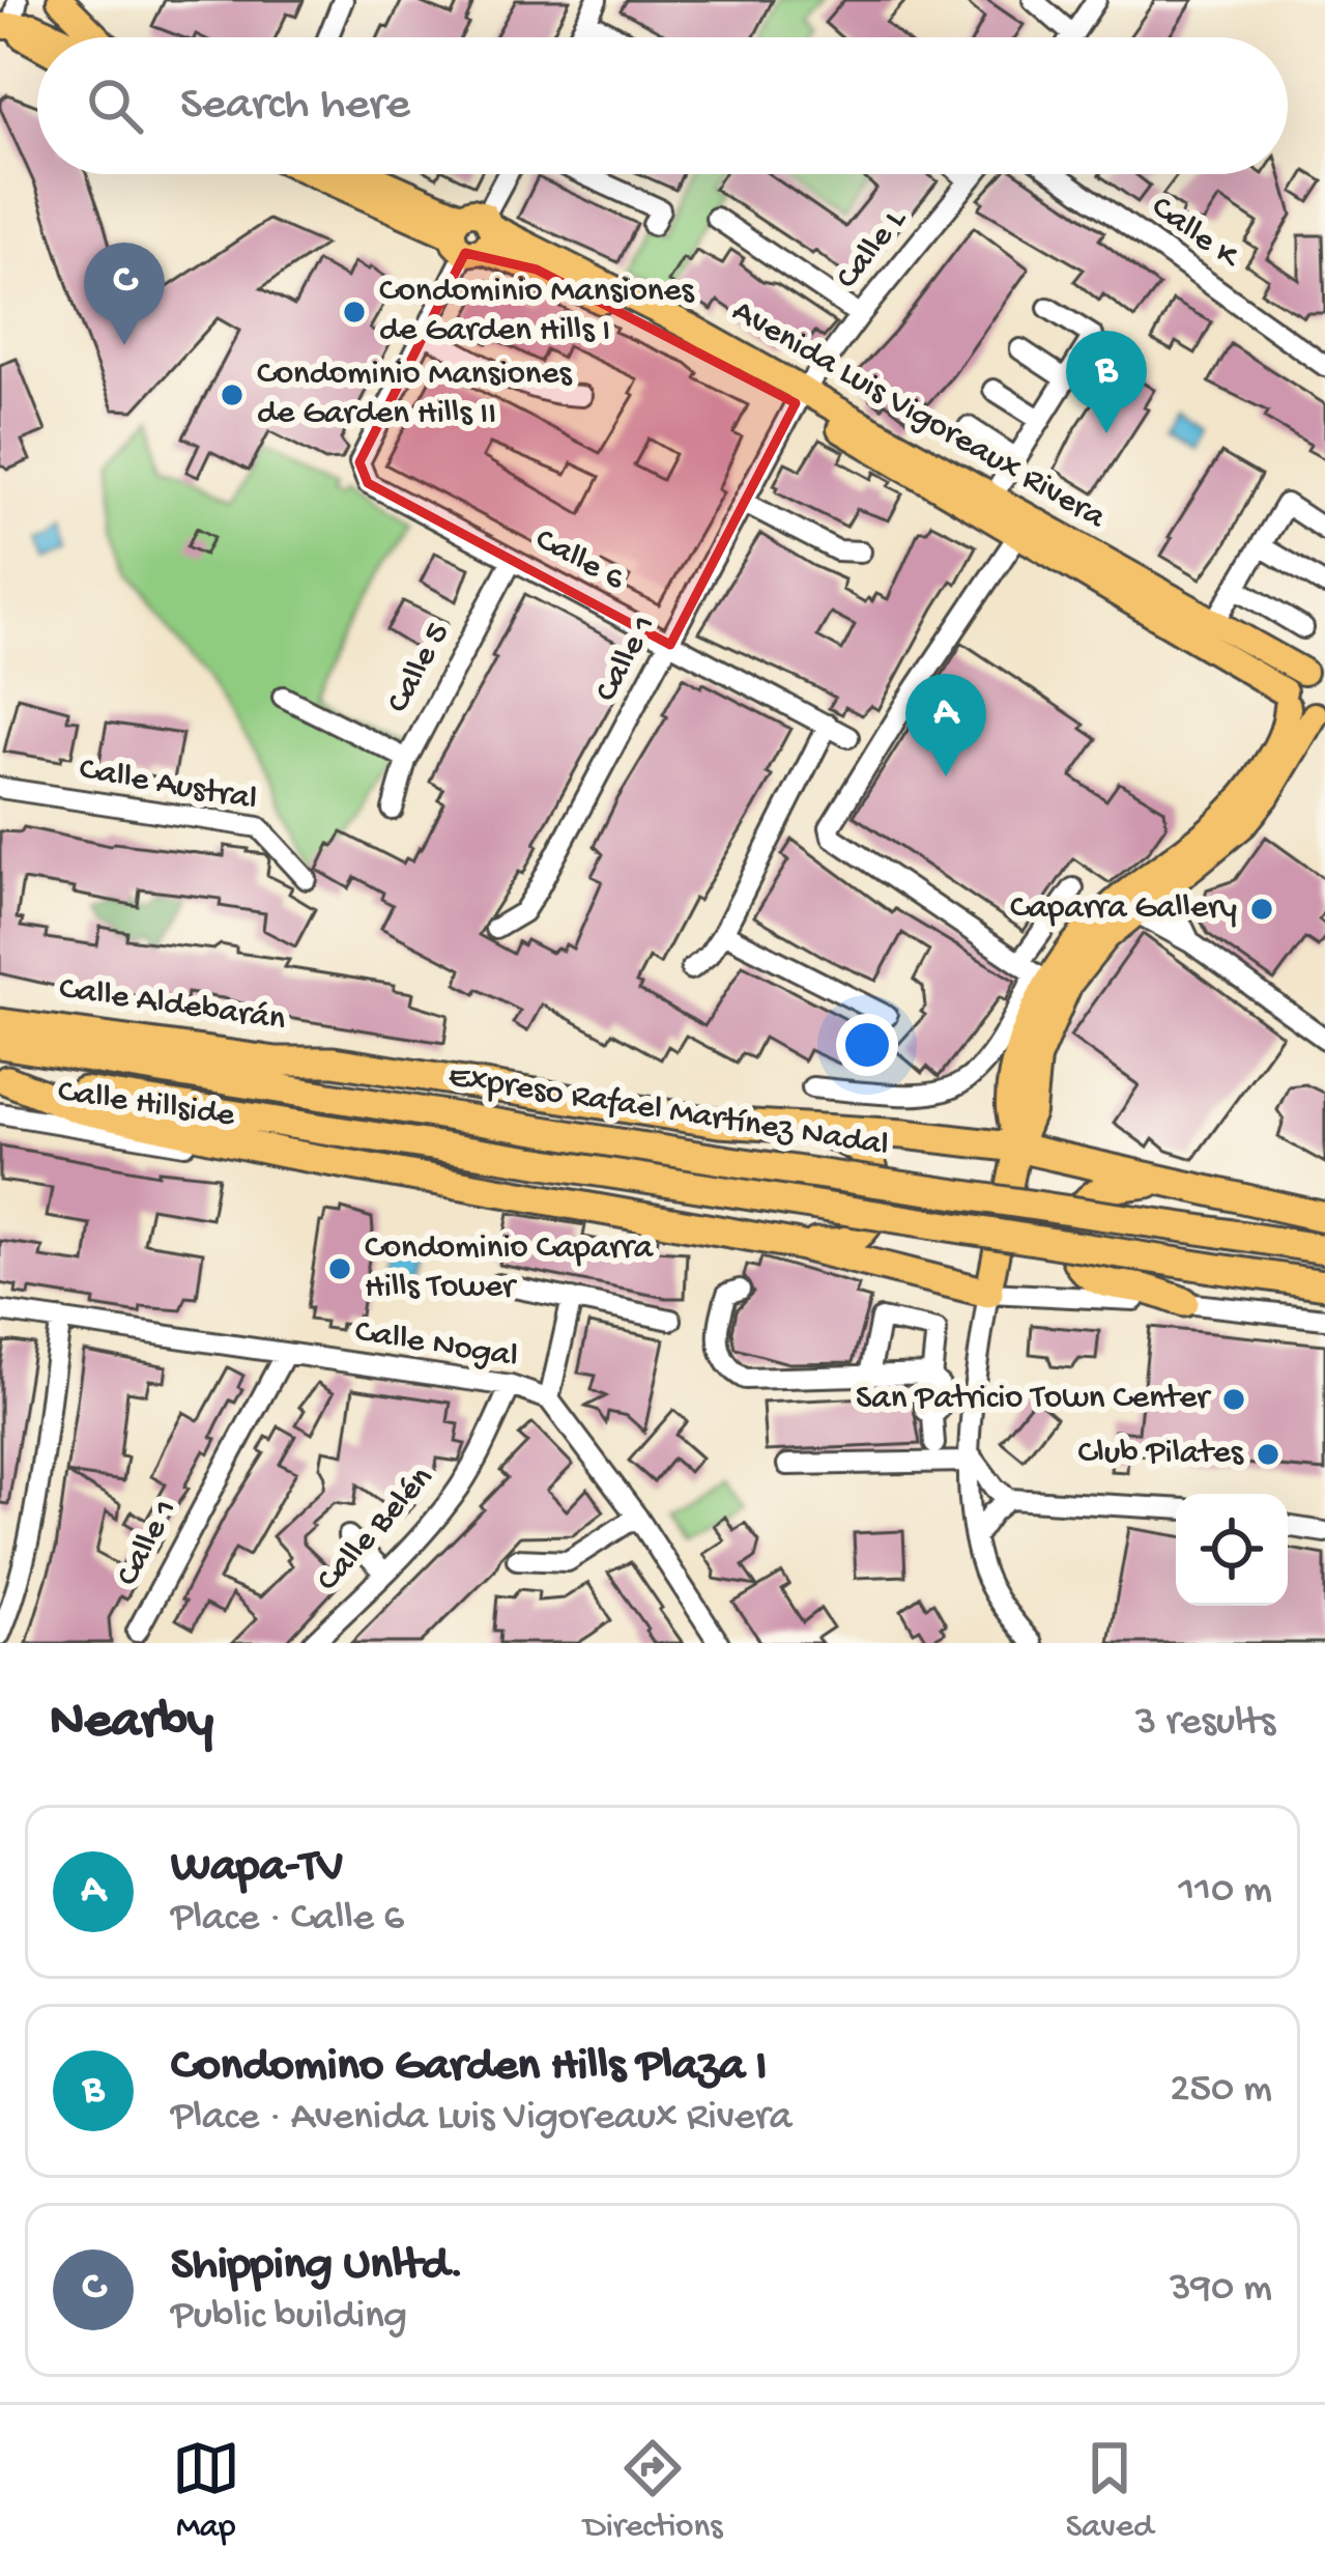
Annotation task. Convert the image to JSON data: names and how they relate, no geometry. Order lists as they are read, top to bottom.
{
  "streets": {
    "highway": ["Expreso Rafael Martínez Nadal"],
    "main road": ["Avenida Luis Vigoreaux Rivera"],
    "street": [
      "Calle K",
      "Calle L",
      "Calle 6",
      "Calle 1",
      "Calle 5",
      "Calle Austral",
      "Calle Aldebarán",
      "Calle Hillside",
      "Calle Nogal",
      "Calle Belén"
    ]
  },
  "crossings": [
    ["Calle L", "Avenida Luis Vigoreaux Rivera"],
    ["Calle L", "Calle 1"],
    ["Avenida Luis Vigoreaux Rivera", "Calle 1"],
    ["Calle 6", "Calle 1"],
    ["Calle 6", "Calle 5"],
    ["Calle 1", "Calle Nogal"],
    ["Calle Nogal", "Calle Belén"]
  ],
  "places": [
    "Condominio Mansiones de Garden Hills I",
    "Condominio Mansiones de Garden Hills II",
    "Caparra Gallery",
    "Condominio Caparra Hills Tower",
    "San Patricio Town Center",
    "Club Pilates"
  ],
  "page": {
    "search": "Search here",
    "pins": ["C", "B", "A"],
    "heading": ["Nearby", "3 results"],
    "list": [
      {
        "mark": "A",
        "name": "Wapa-TV",
        "note": "Place · Calle 6",
        "value": "110 m"
      },
      {
        "mark": "B",
        "name": "Condomino Garden Hills Plaza I",
        "note": "Place · Avenida Luis Vigoreaux Rivera",
        "value": "250 m"
      },
      {
        "mark": "C",
        "name": "Shipping Unltd.",
        "note": "Public building",
        "value": "390 m"
      }
    ],
    "nav": ["Map", "Directions", "Saved"]
  }
}
